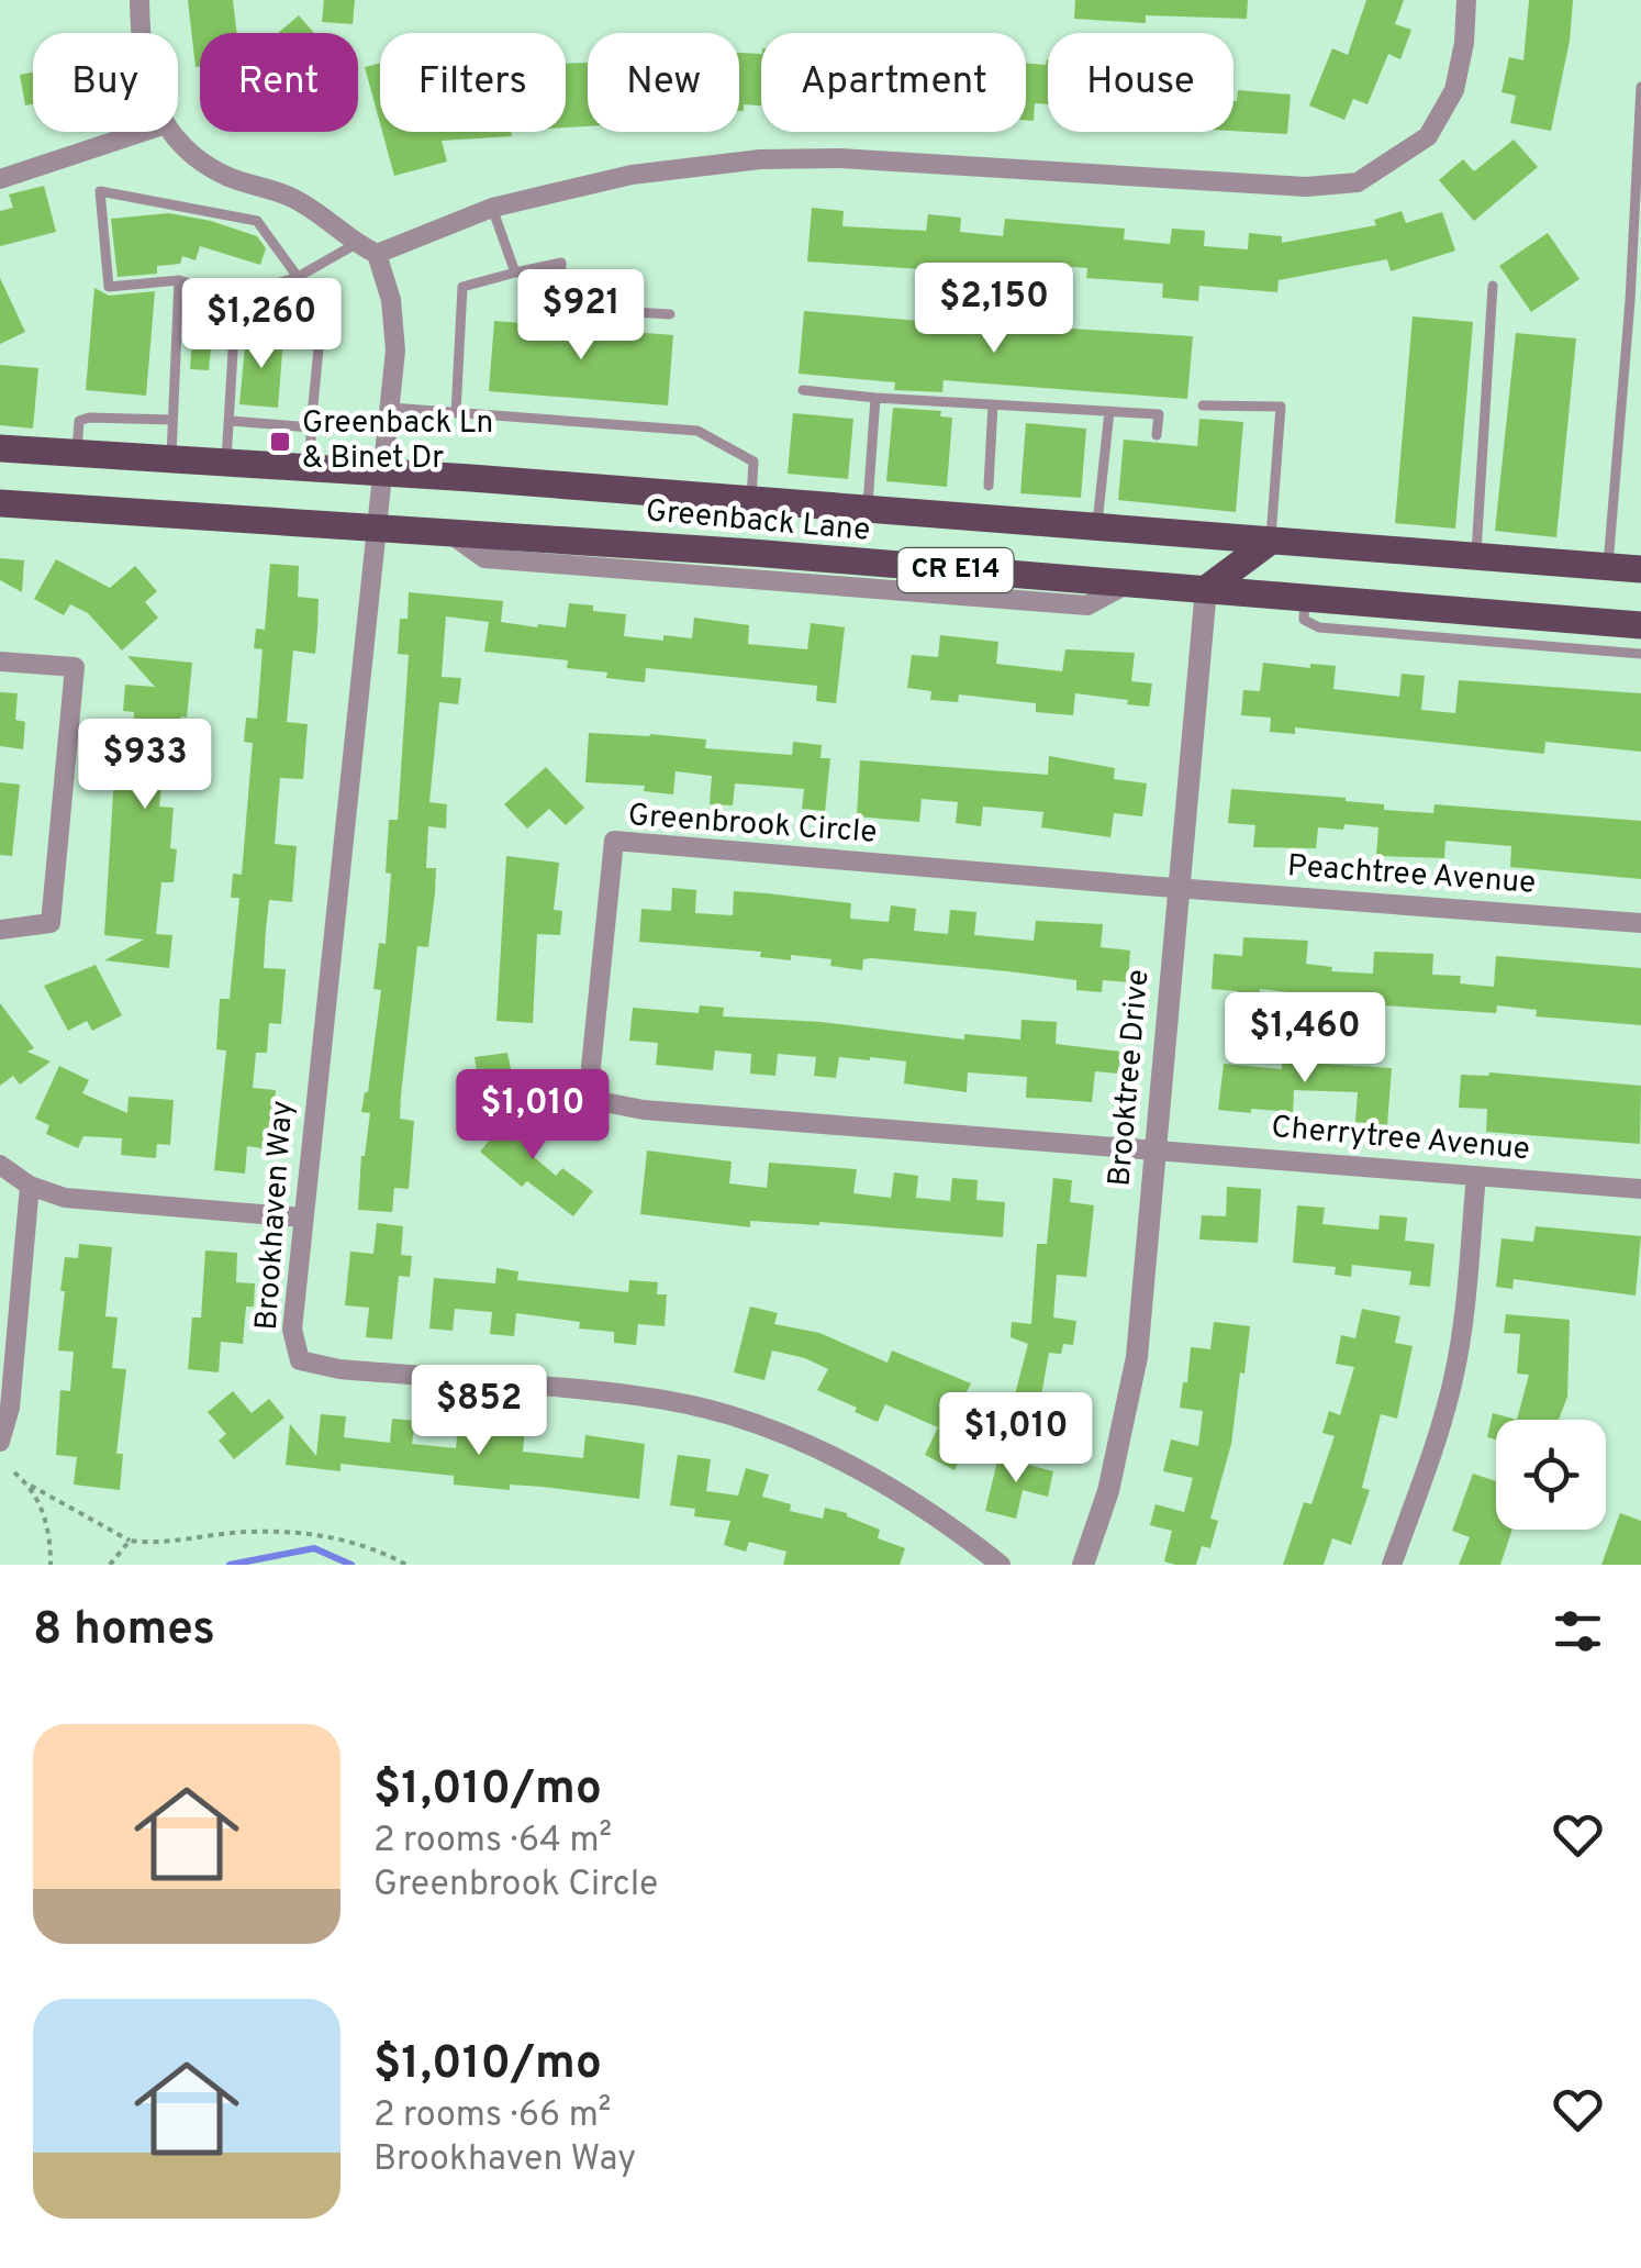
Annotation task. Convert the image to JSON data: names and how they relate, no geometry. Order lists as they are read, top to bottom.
{
  "streets": {
    "main road": ["Greenback Lane", "CR E14"],
    "street": [
      "Greenbrook Circle",
      "Peachtree Avenue",
      "Brooktree Drive",
      "Cherrytree Avenue",
      "Brookhaven Way"
    ]
  },
  "crossings": [
    ["Greenback Lane", "Brooktree Drive"],
    ["Greenback Lane", "Brookhaven Way"],
    ["Greenbrook Circle", "Peachtree Avenue"],
    ["Greenbrook Circle", "Brooktree Drive"],
    ["Greenbrook Circle", "Cherrytree Avenue"],
    ["Peachtree Avenue", "Brooktree Drive"],
    ["Brooktree Drive", "Cherrytree Avenue"]
  ],
  "places": {
    "transit": ["Greenback Ln & Binet Dr"]
  },
  "page": {
    "chip": [
      "Buy",
      "Rent",
      "Filters",
      "New",
      "Apartment",
      "House"
    ],
    "price": [
      "$2,150",
      "$921",
      "$1,260",
      "$933",
      "$1,460",
      "$1,010",
      "$852",
      "$1,010"
    ],
    "heading": "8 homes",
    "list": [
      {
        "name": "$1,010/mo",
        "note": "2 rooms · 64 m² · Greenbrook Circle"
      },
      {
        "name": "$1,010/mo",
        "note": "2 rooms · 66 m² · Brookhaven Way"
      }
    ]
  }
}
